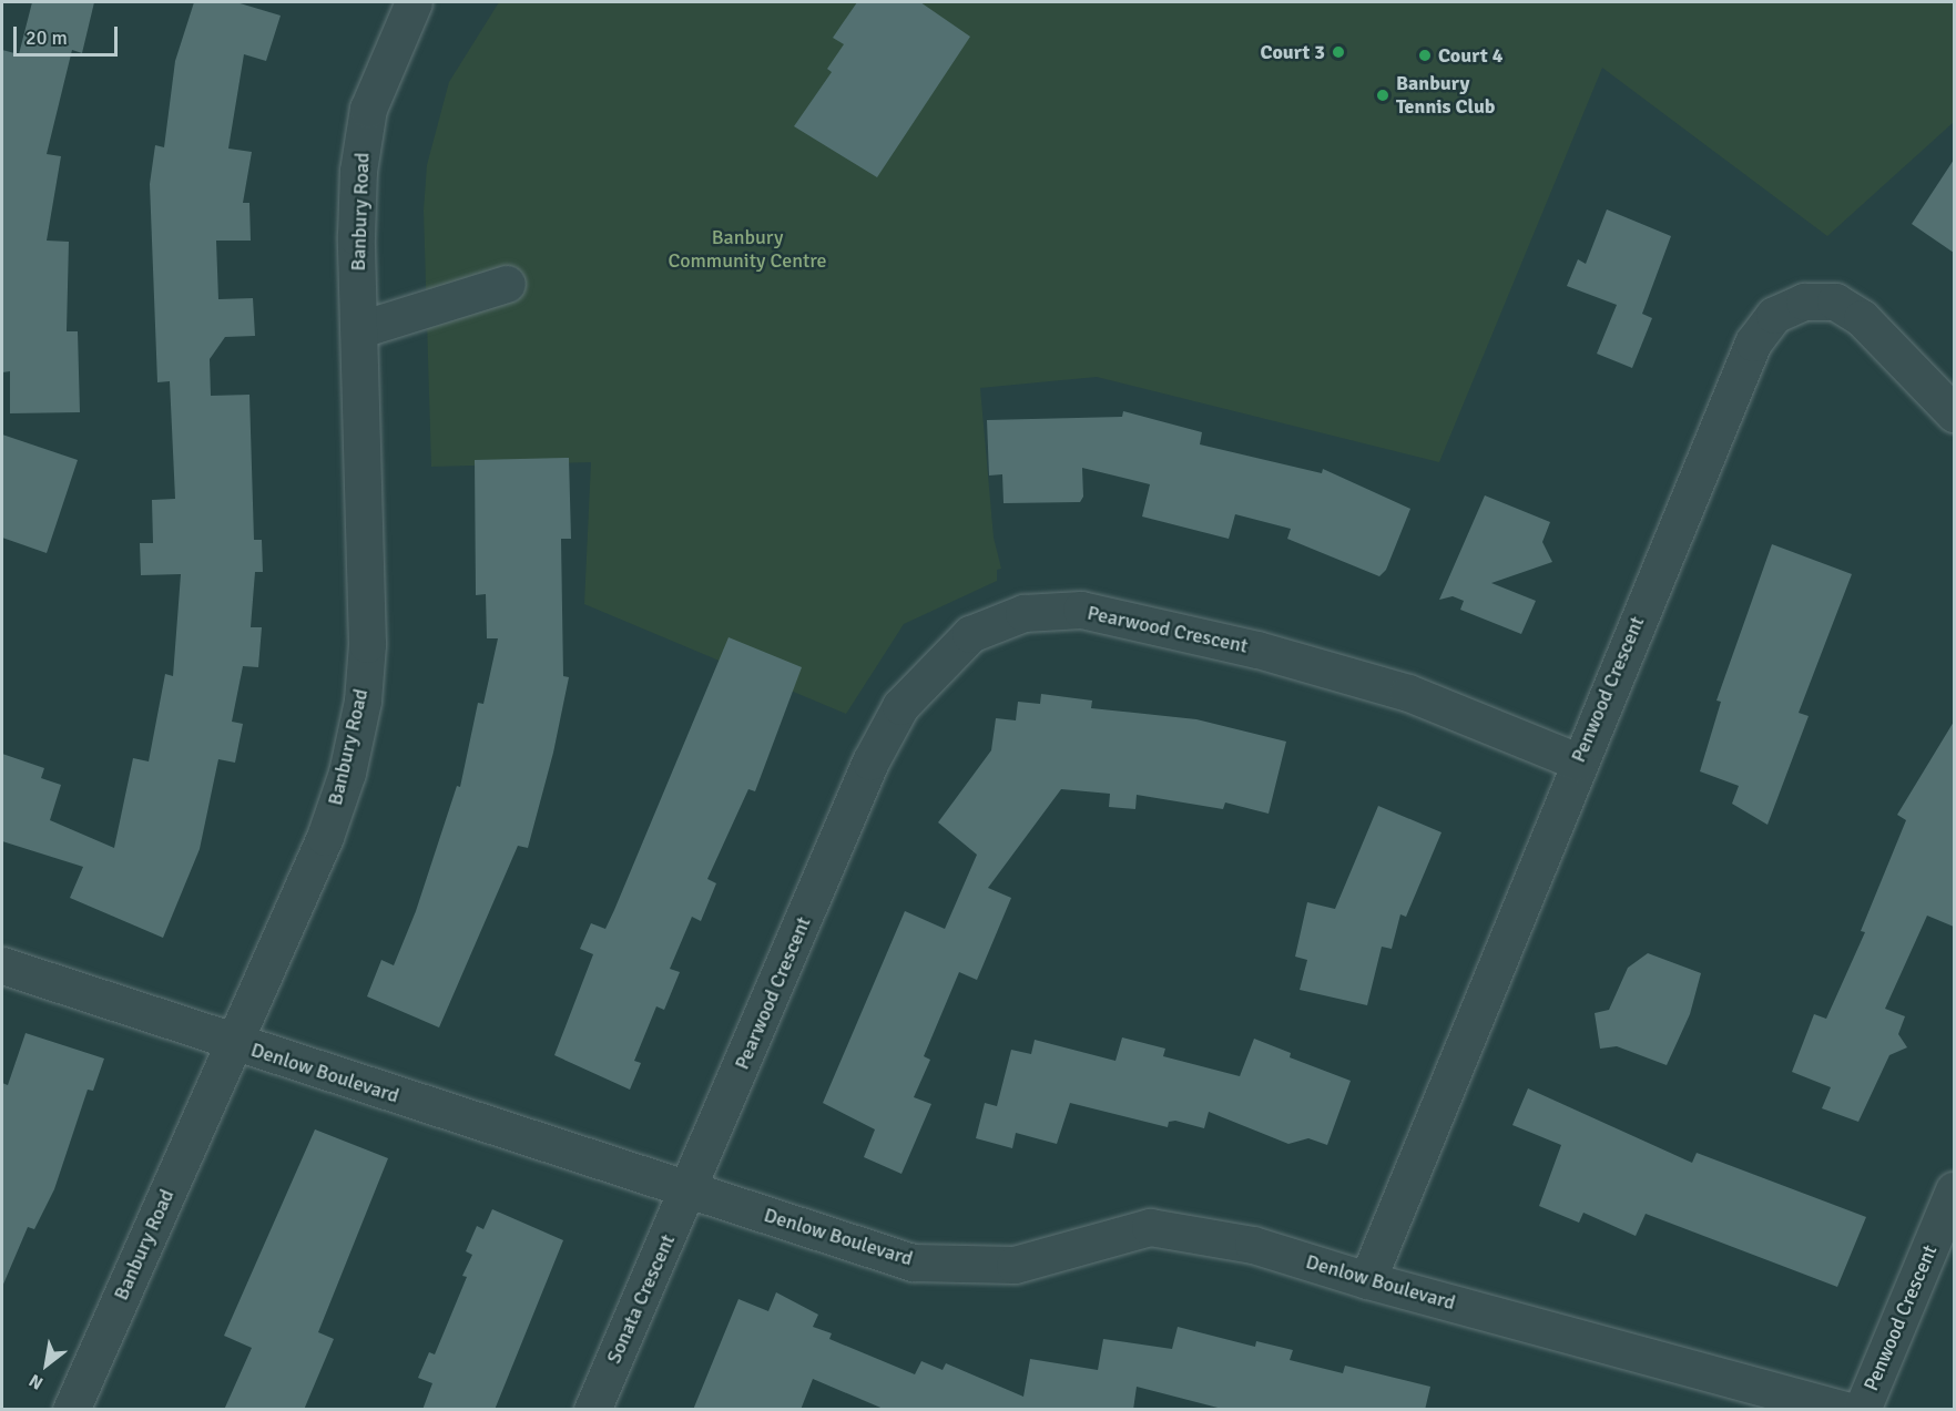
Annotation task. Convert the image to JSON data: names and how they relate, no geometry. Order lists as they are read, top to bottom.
{
  "streets": {
    "street": [
      "Banbury Road",
      "Pearwood Crescent",
      "Penwood Crescent",
      "Denlow Boulevard",
      "Sonata Crescent"
    ]
  },
  "crossings": [
    ["Banbury Road", "Denlow Boulevard"],
    ["Pearwood Crescent", "Penwood Crescent"],
    ["Pearwood Crescent", "Denlow Boulevard"],
    ["Pearwood Crescent", "Sonata Crescent"],
    ["Penwood Crescent", "Denlow Boulevard"],
    ["Denlow Boulevard", "Sonata Crescent"]
  ],
  "parks": ["Banbury Community Centre"],
  "places": ["Court 3", "Court 4", "Banbury Tennis Club"],
  "scale_bar": "20 m",
  "north": "bottom left"
}
